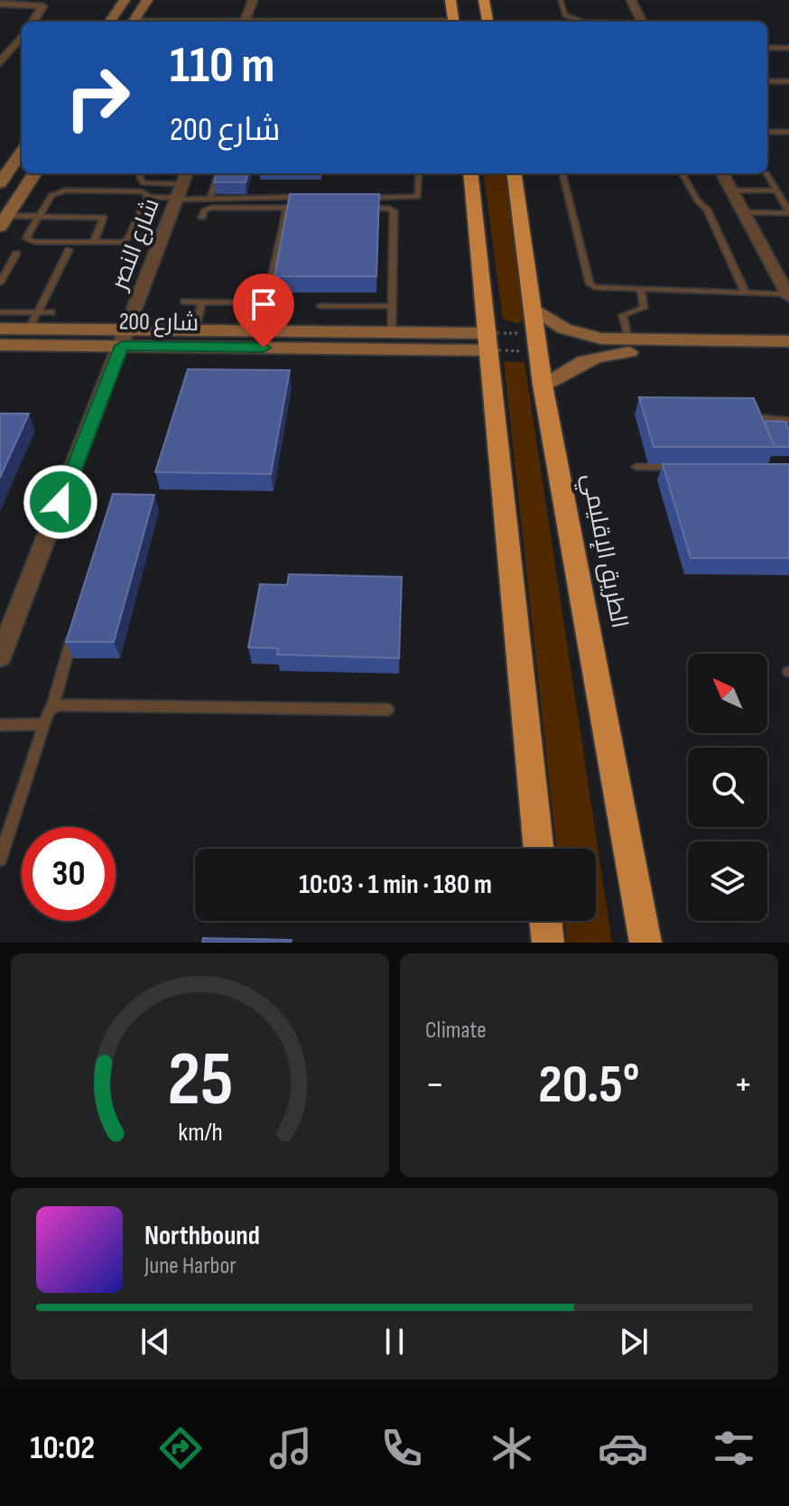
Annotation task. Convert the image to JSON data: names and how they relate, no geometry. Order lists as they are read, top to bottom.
{
  "streets": {
    "highway": ["الطريق الإقليمي"],
    "street": ["شارع النصر", "شارع 200"]
  },
  "crossings": [
    ["شارع النصر", "شارع 200"]
  ],
  "north": "top left",
  "page": {
    "turn": ["110 m", "شارع 200"],
    "limit": "30",
    "trip": "10:03 · 1 min · 180 m",
    "tile": "Climate",
    "heat": ["−", "20.5°", "+"],
    "song": ["Northbound", "June Harbor"],
    "tabs": "10:02",
    "gauge": ["25", "km/h"]
  }
}
